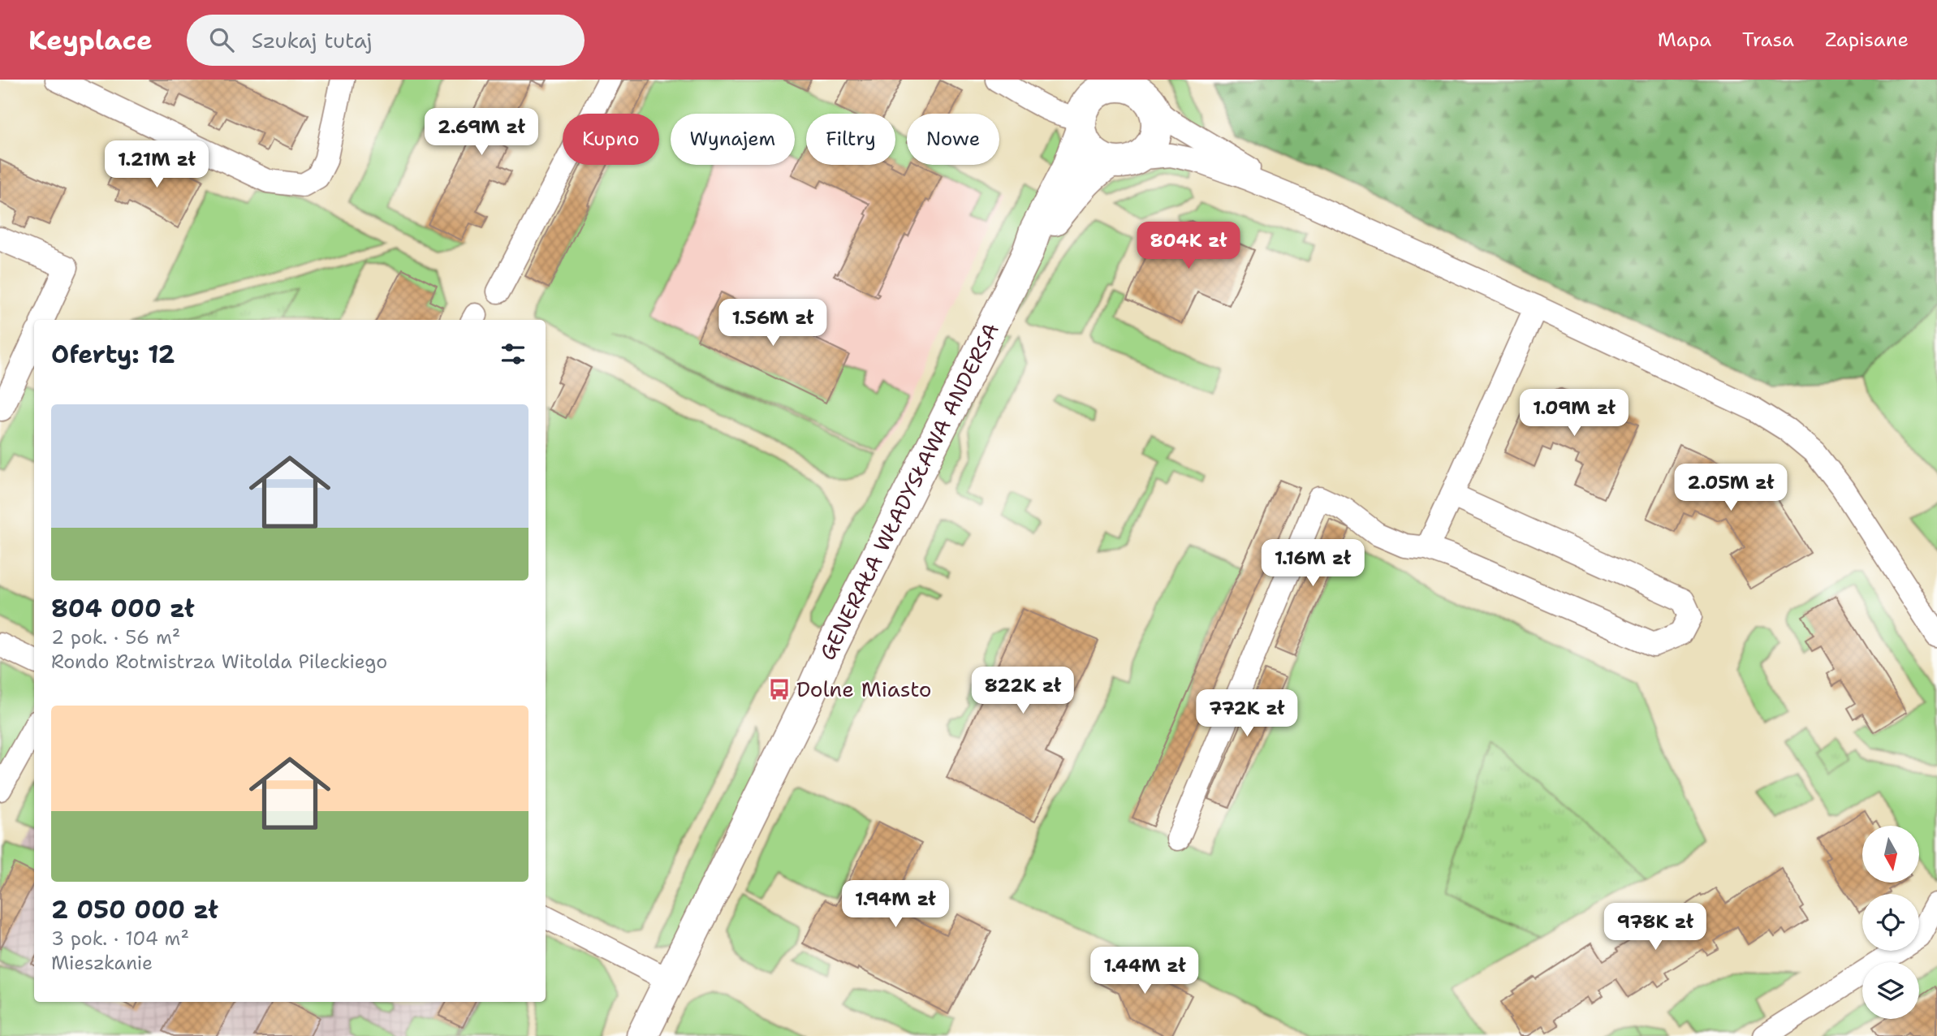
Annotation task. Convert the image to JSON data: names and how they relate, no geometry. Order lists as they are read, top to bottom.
{
  "streets": {
    "main road": ["GENERAŁA WŁADYSŁAWA ANDERSA"]
  },
  "places": {
    "bus stop": ["Dolne Miasto"]
  },
  "north": "bottom",
  "page": {
    "header": "Keyplace",
    "search": "Szukaj tutaj",
    "nav": ["Mapa", "Trasa", "Zapisane"],
    "price": [
      "2.69M zł",
      "1.21M zł",
      "804K zł",
      "1.56M zł",
      "1.09M zł",
      "2.05M zł",
      "1.16M zł",
      "822K zł",
      "772K zł",
      "1.94M zł",
      "978K zł",
      "1.44M zł"
    ],
    "chip": [
      "Kupno",
      "Wynajem",
      "Filtry",
      "Nowe"
    ],
    "heading": "Oferty: 12",
    "list": [
      {
        "name": "804 000 zł",
        "note": "2 pok. · 56 m² · Rondo Rotmistrza Witolda Pileckiego"
      },
      {
        "name": "2 050 000 zł",
        "note": "3 pok. · 104 m² · Mieszkanie"
      }
    ]
  }
}
